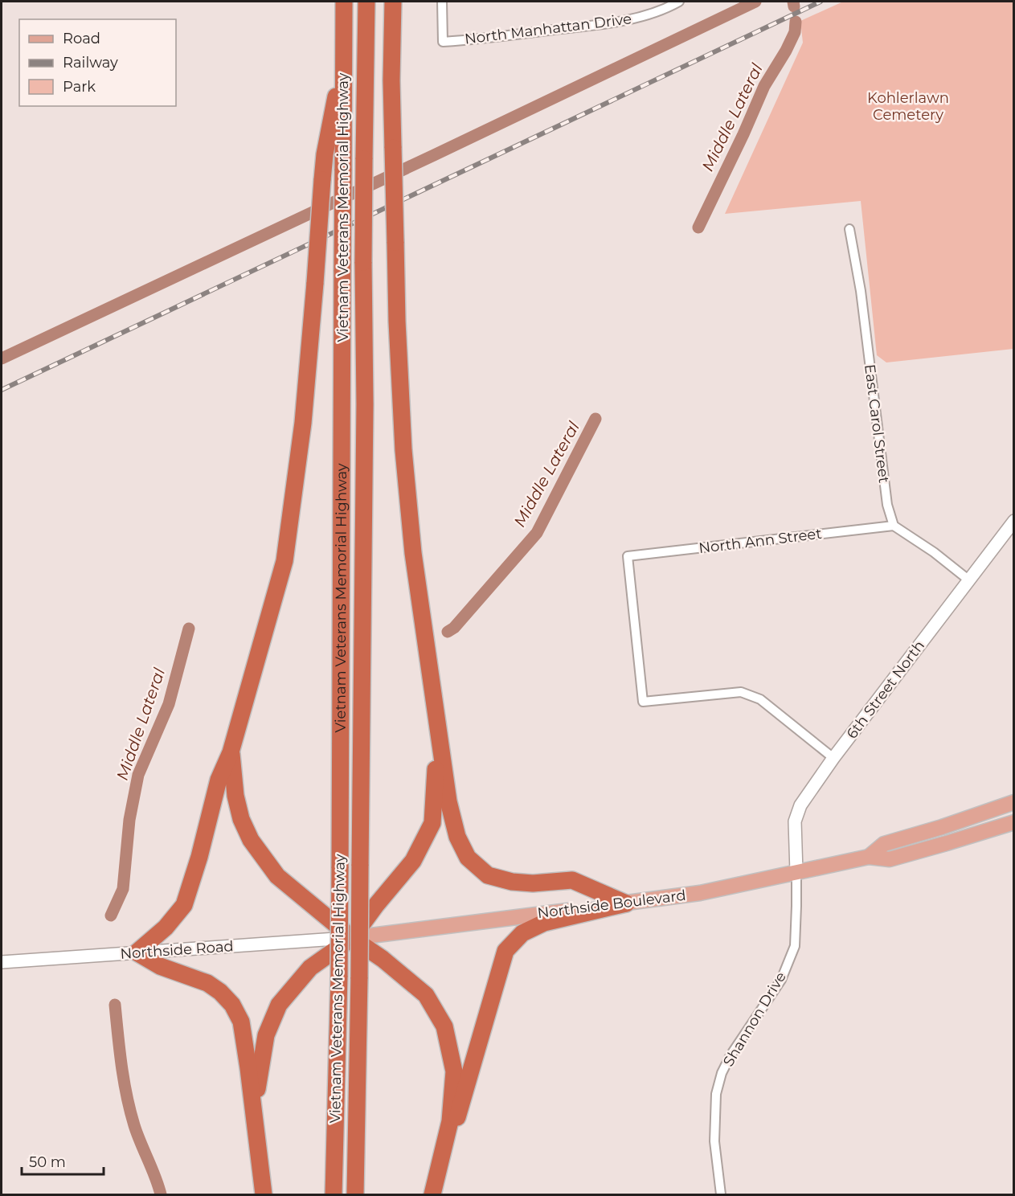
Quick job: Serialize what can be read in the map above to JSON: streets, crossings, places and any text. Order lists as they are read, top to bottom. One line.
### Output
{"streets":{"highway":["Vietnam Veterans Memorial Highway"],"main road":["Northside Boulevard"],"street":["North Manhattan Drive","East Carol Street","North Ann Street","6th Street North","Northside Road","Shannon Drive"]},"crossings":[["East Carol Street","North Ann Street"],["North Ann Street","6th Street North"],["6th Street North","Northside Boulevard"],["6th Street North","Shannon Drive"],["Northside Boulevard","Northside Road"],["Northside Boulevard","Shannon Drive"]],"water":["Middle Lateral"],"parks":["Kohlerlawn Cemetery"],"legend":["Road","Railway","Park"],"scale_bar":"50 m"}
